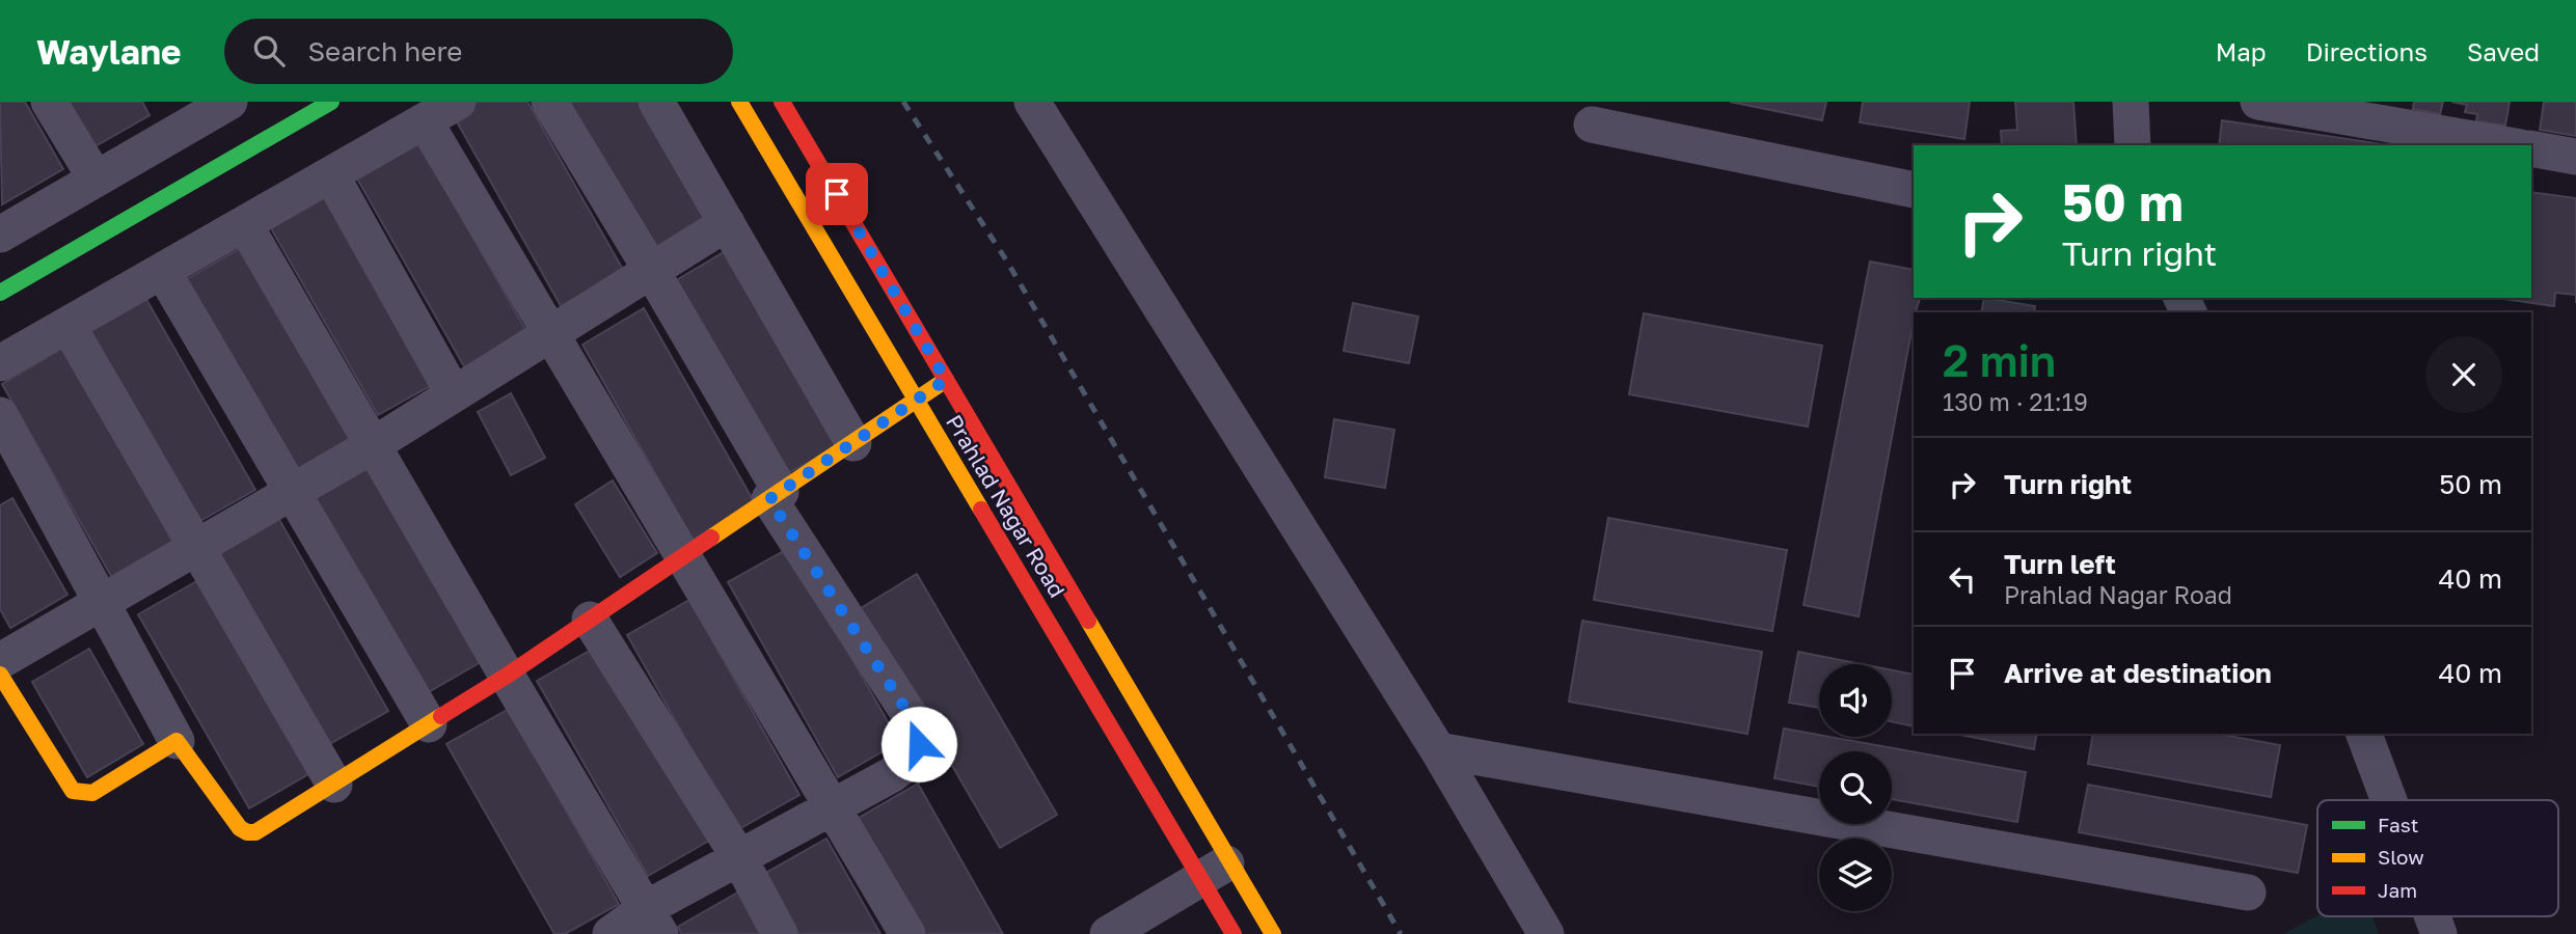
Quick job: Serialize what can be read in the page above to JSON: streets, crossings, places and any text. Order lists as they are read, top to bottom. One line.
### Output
{"streets":{"street":["Prahlad Nagar Road"]},"legend":["Fast","Slow","Jam"],"page":{"header":"Waylane","search":"Search here","nav":["Map","Directions","Saved"],"turn":["50 m","Turn right"],"heading":["2 min","130 m · 21:19"],"list":[{"name":"Turn right","value":"50 m"},{"name":"Turn left","note":"Prahlad Nagar Road","value":"40 m"},{"name":"Arrive at destination","value":"40 m"}]}}
